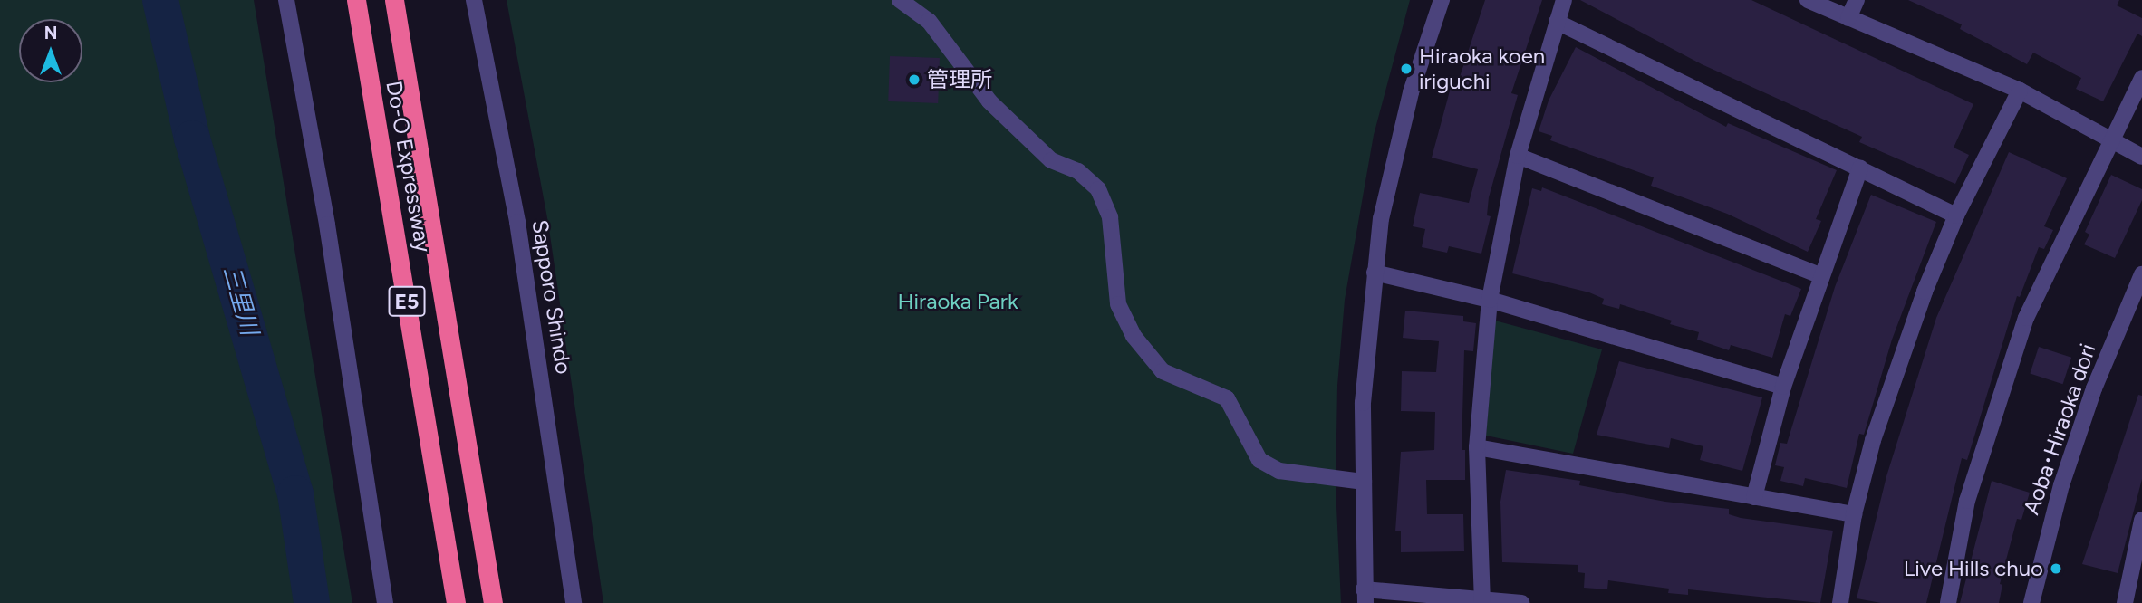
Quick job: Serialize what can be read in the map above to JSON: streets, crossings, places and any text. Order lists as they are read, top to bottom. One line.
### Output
{"streets":{"highway":["Do-O Expressway","E5"],"street":["Sapporo Shindo","Aoba･Hiraoka dori"]},"water":["三里川"],"parks":["Hiraoka Park"],"places":["Hiraoka koen iriguchi","管理所","Live Hills chuo"],"north":"top"}
